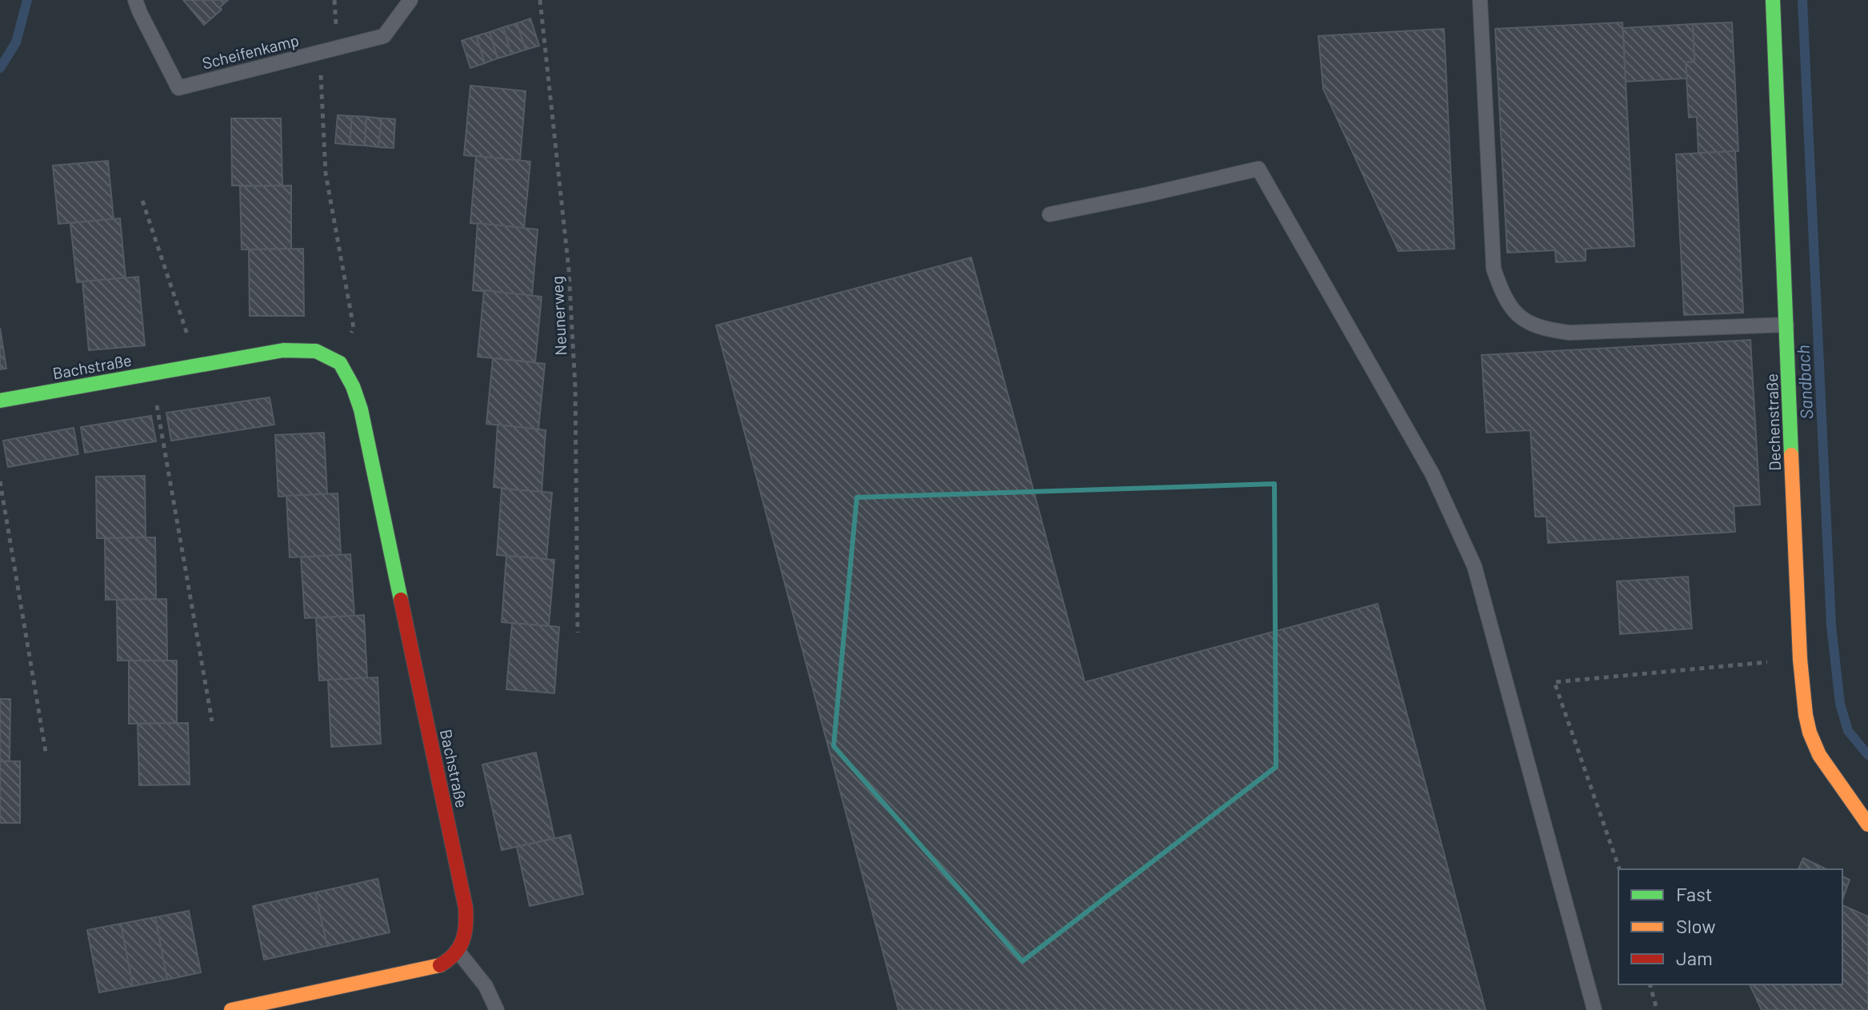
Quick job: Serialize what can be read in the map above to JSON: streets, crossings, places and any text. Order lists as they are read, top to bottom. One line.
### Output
{"streets":{"street":["Bachstraße","Dechenstraße"],"lane":["Scheifenkamp"],"path":["Neunerweg"]},"water":["Sandbach"],"legend":["Fast","Slow","Jam"]}
